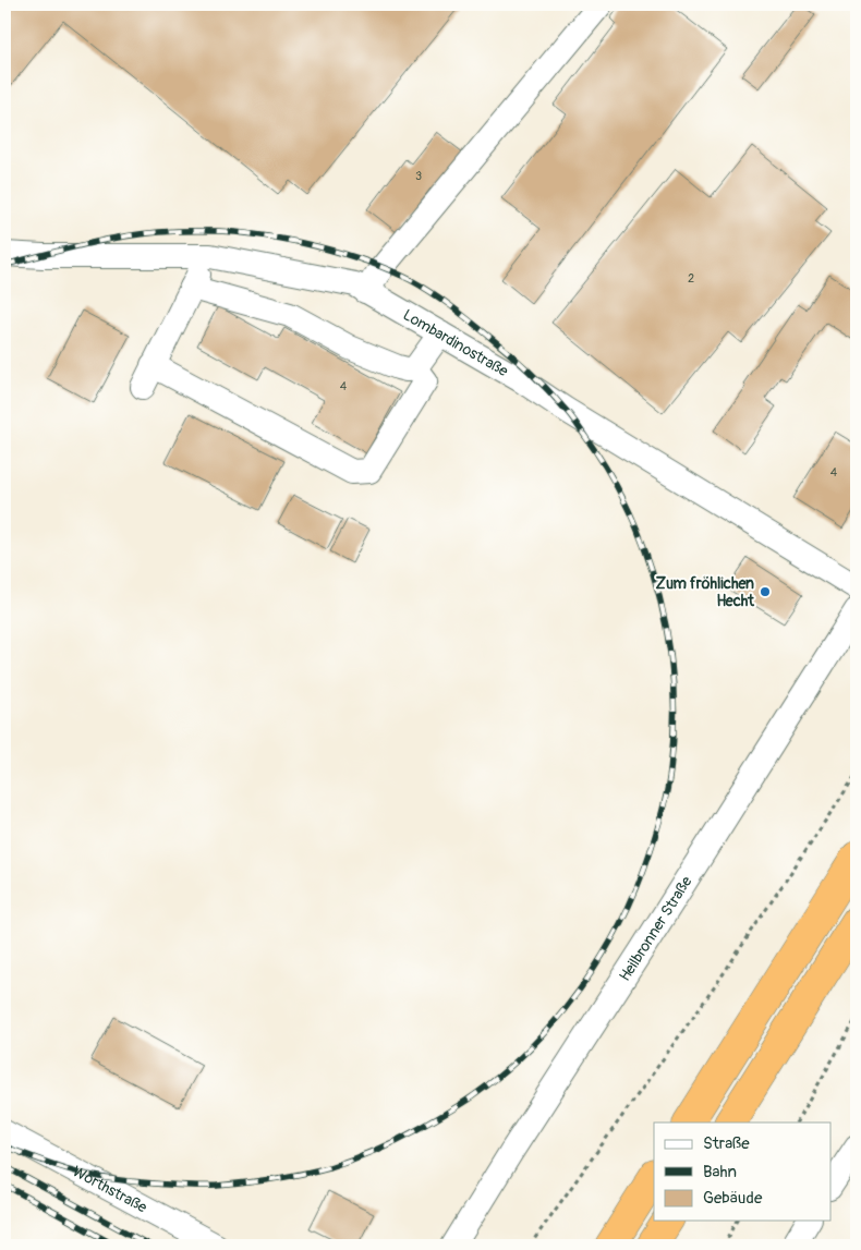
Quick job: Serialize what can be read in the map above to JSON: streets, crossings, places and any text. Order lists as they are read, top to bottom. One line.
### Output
{"streets":{"street":["Lombardinostraße","Heilbronner Straße","Wörthstraße"]},"places":["Zum fröhlichen Hecht"],"house_numbers":["3","2","4","4"],"legend":["Straße","Bahn","Gebäude"]}
